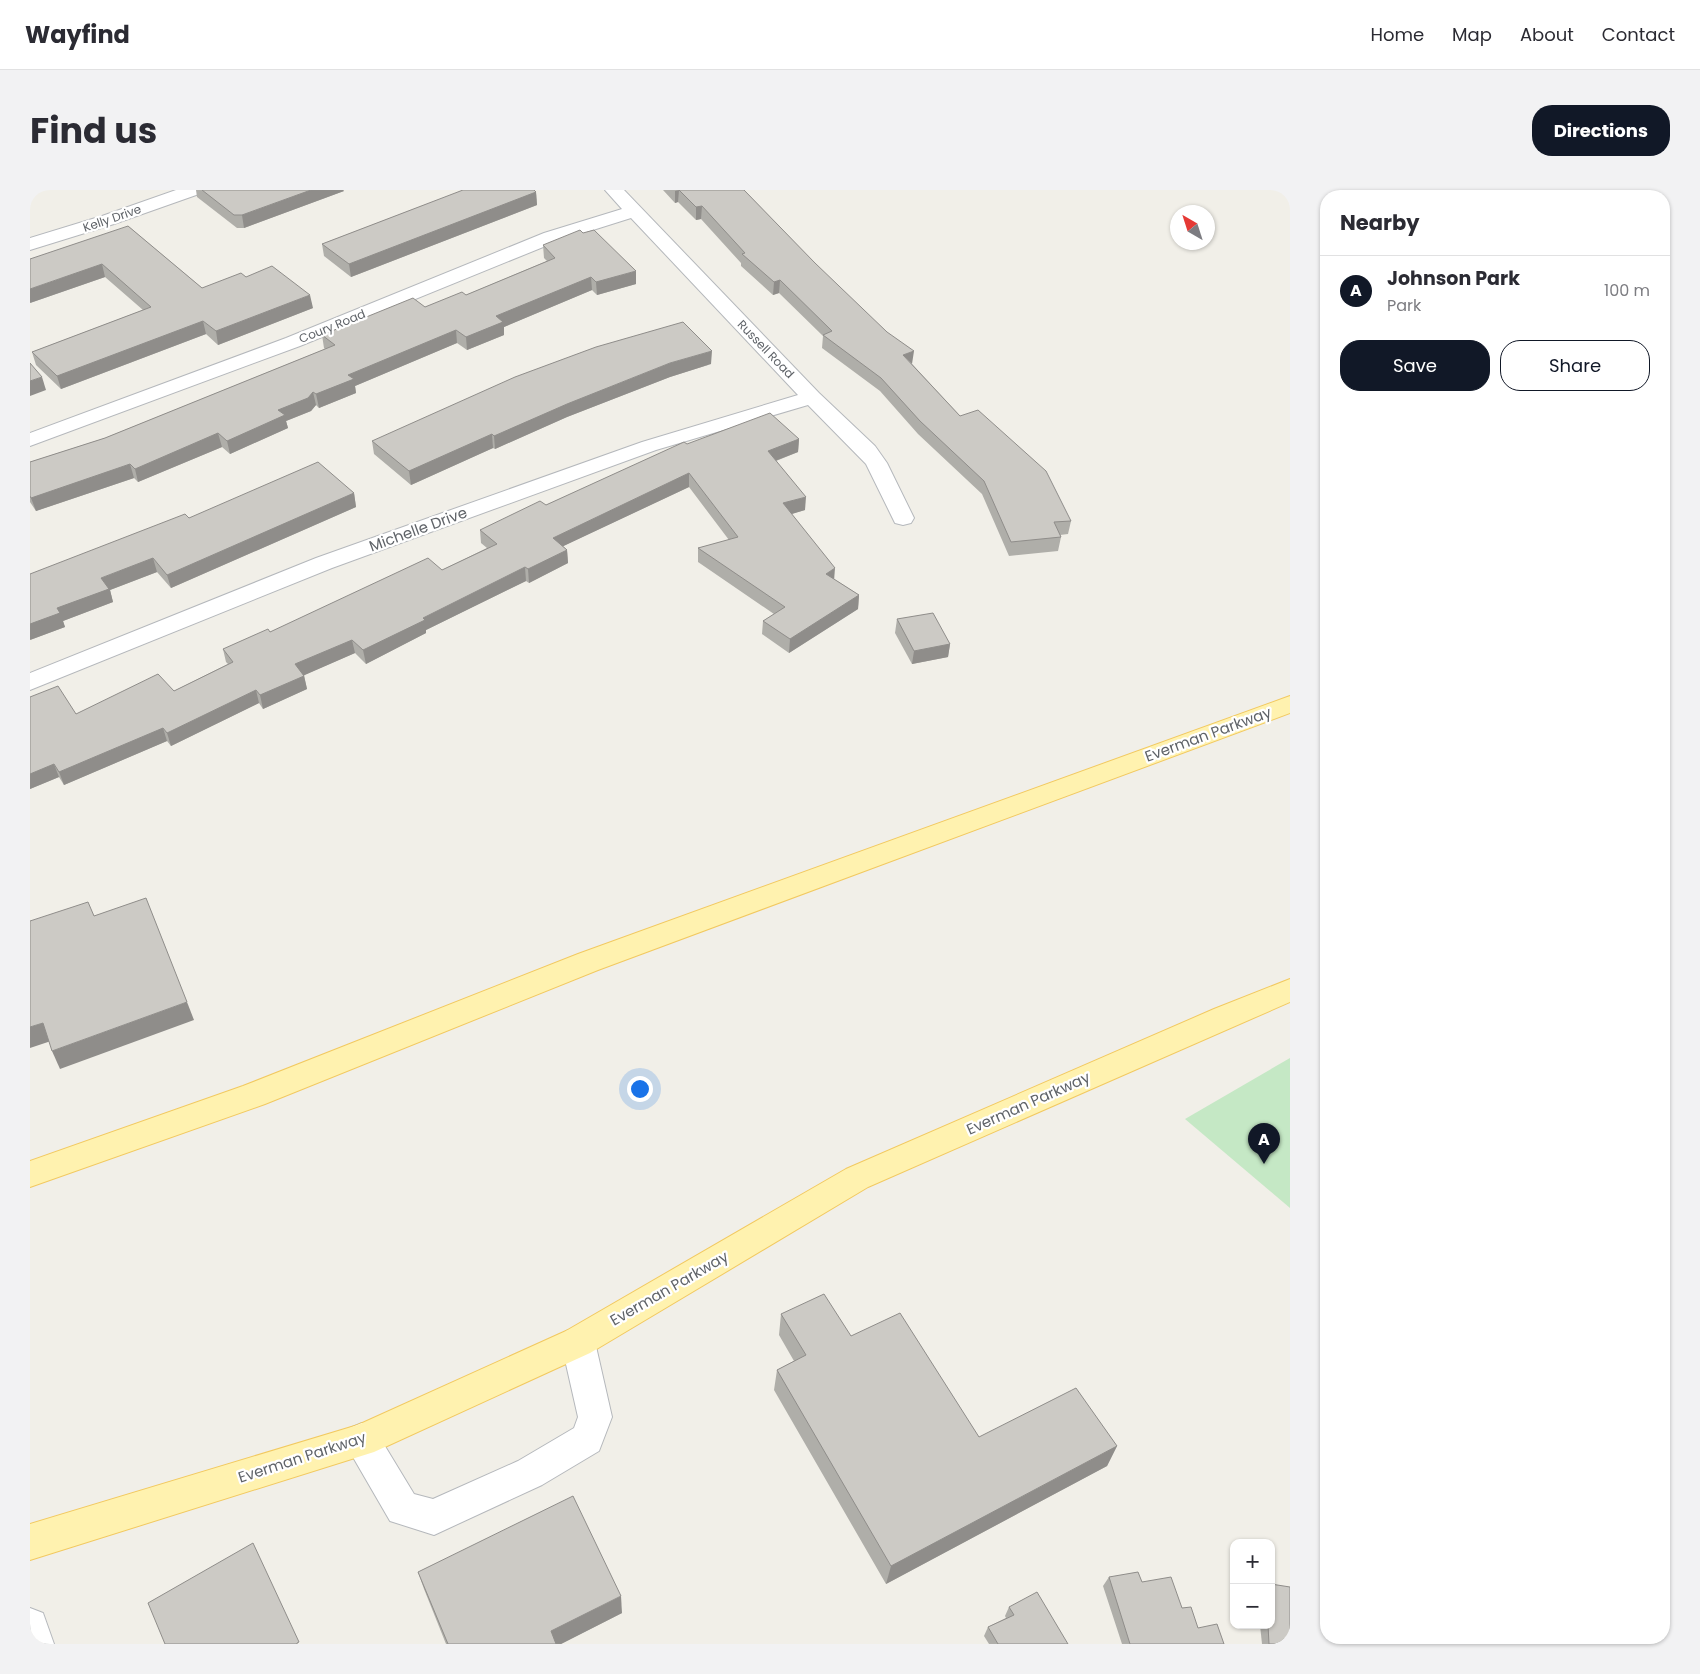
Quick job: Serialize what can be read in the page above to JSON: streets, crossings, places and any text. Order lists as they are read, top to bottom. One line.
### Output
{"streets":{"main road":["Everman Parkway"],"street":["Kelly Drive","Coury Road","Russell Road","Michelle Drive"]},"crossings":[["Coury Road","Russell Road"],["Russell Road","Michelle Drive"]],"north":"top left","page":{"header":"Wayfind","nav":["Home","Map","About","Contact"],"title":"Find us","buttons":["Directions",["Save","Share"]],"heading":"Nearby","list":[{"mark":"A","name":"Johnson Park","note":"Park","value":"100 m"}],"pins":"A","map_buttons":["+","−"]}}
